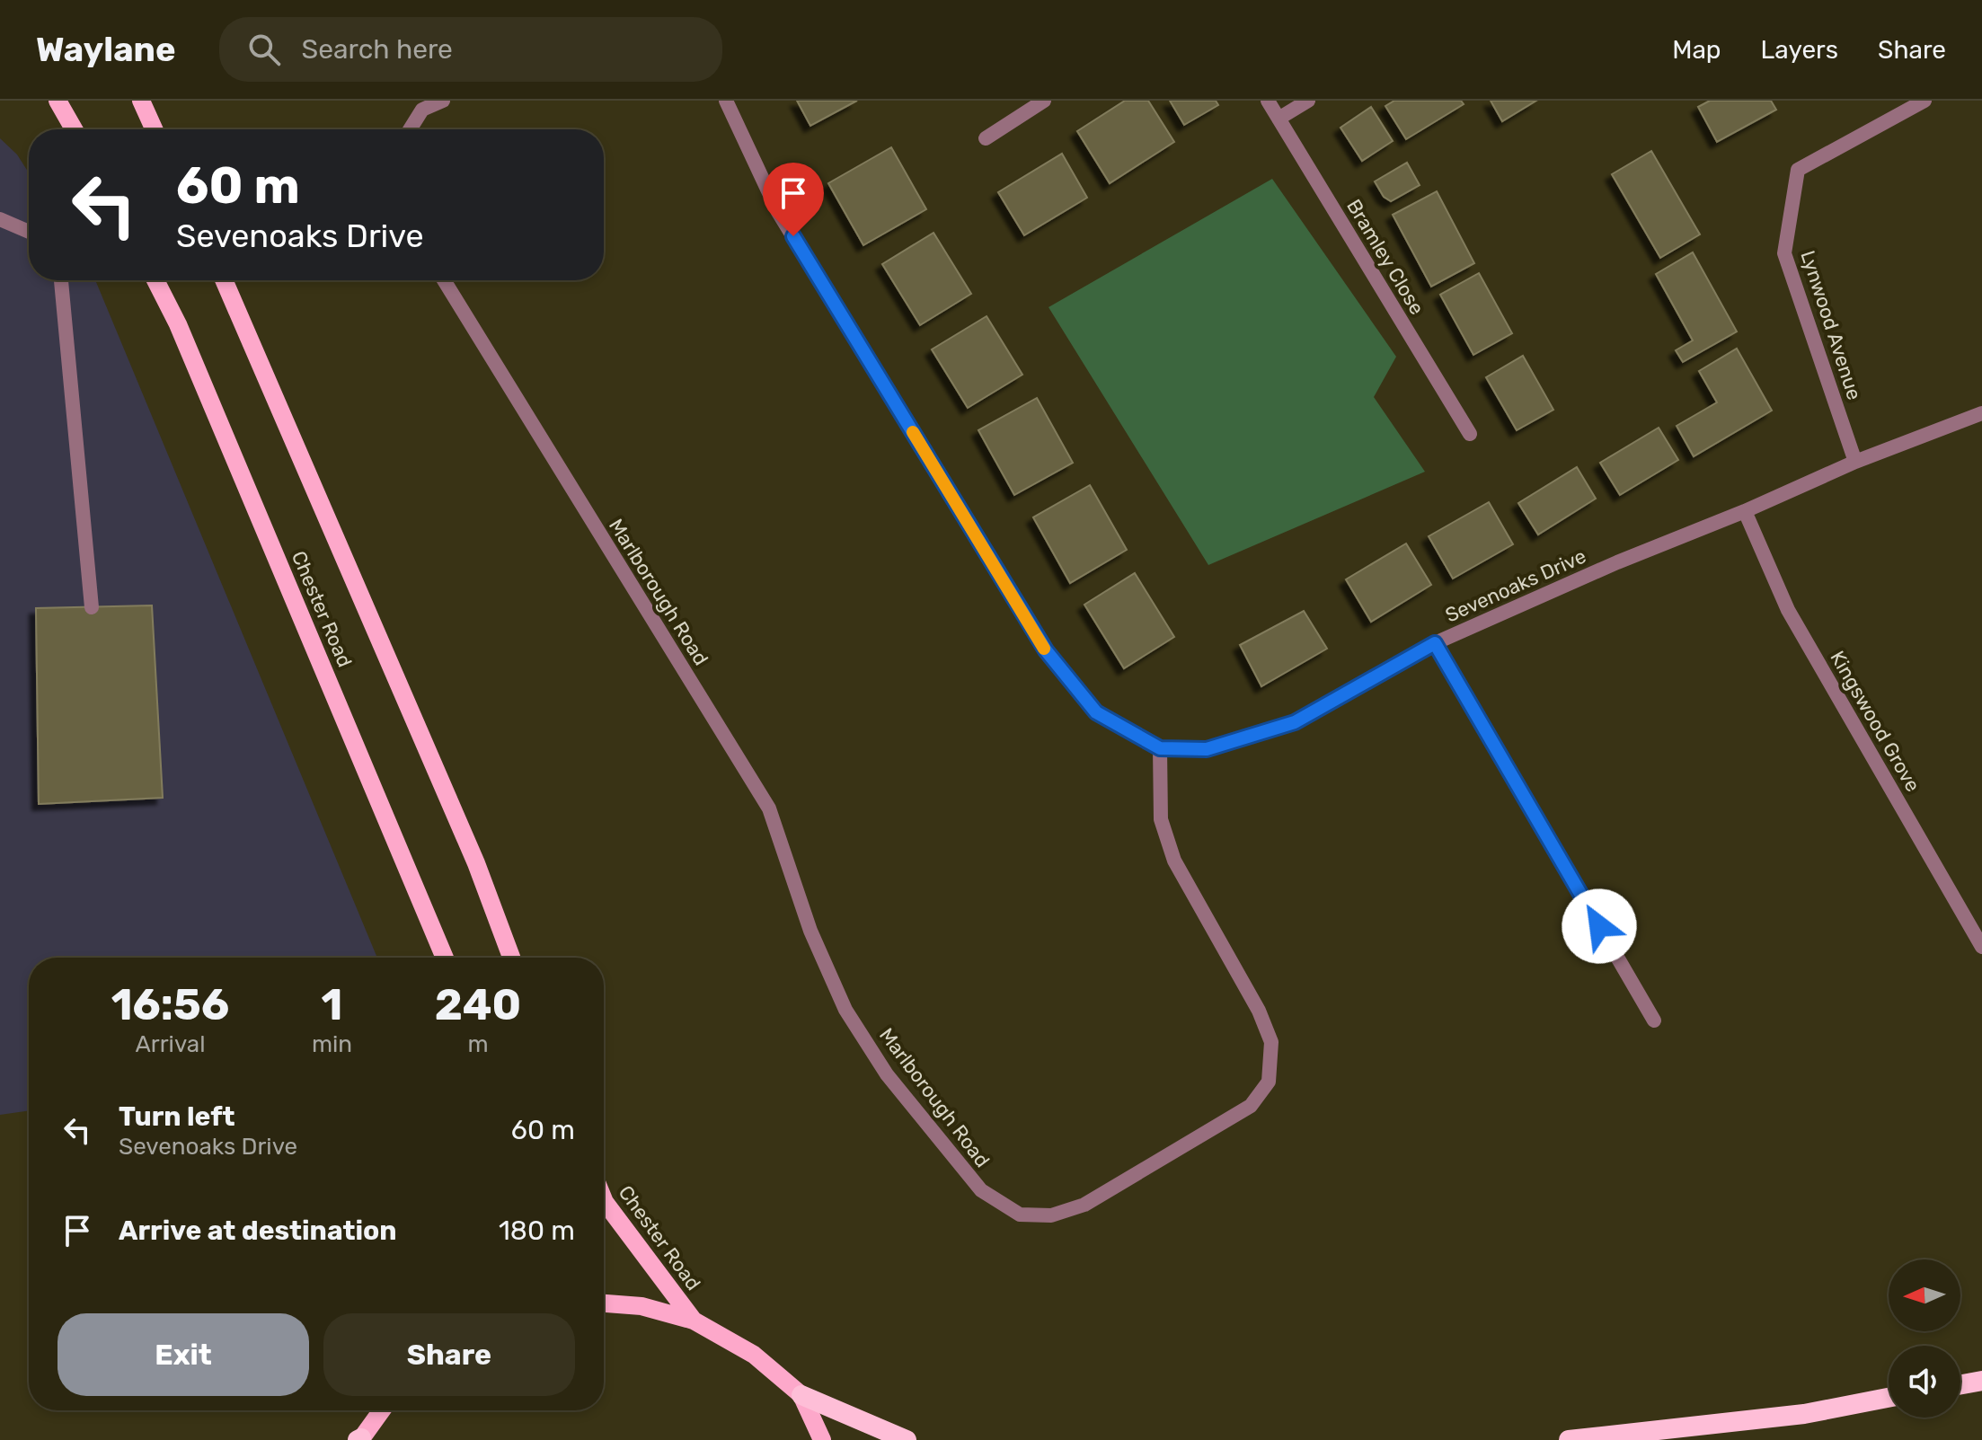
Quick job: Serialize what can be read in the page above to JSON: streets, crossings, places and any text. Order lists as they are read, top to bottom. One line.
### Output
{"streets":{"main road":["Chester Road"],"street":["Bramley Close","Lynwood Avenue","Sevenoaks Drive","Marlborough Road","Kingswood Grove"]},"crossings":[["Lynwood Avenue","Sevenoaks Drive"],["Sevenoaks Drive","Marlborough Road"],["Sevenoaks Drive","Kingswood Grove"]],"north":"left","page":{"header":"Waylane","search":"Search here","nav":["Map","Layers","Share"],"turn":["60 m","Sevenoaks Drive"],"eta":["16:56","Arrival","1","min","240","m"],"list":[{"name":"Turn left","note":"Sevenoaks Drive","value":"60 m"},{"name":"Arrive at destination","value":"180 m"}],"buttons":["Exit","Share"]}}
